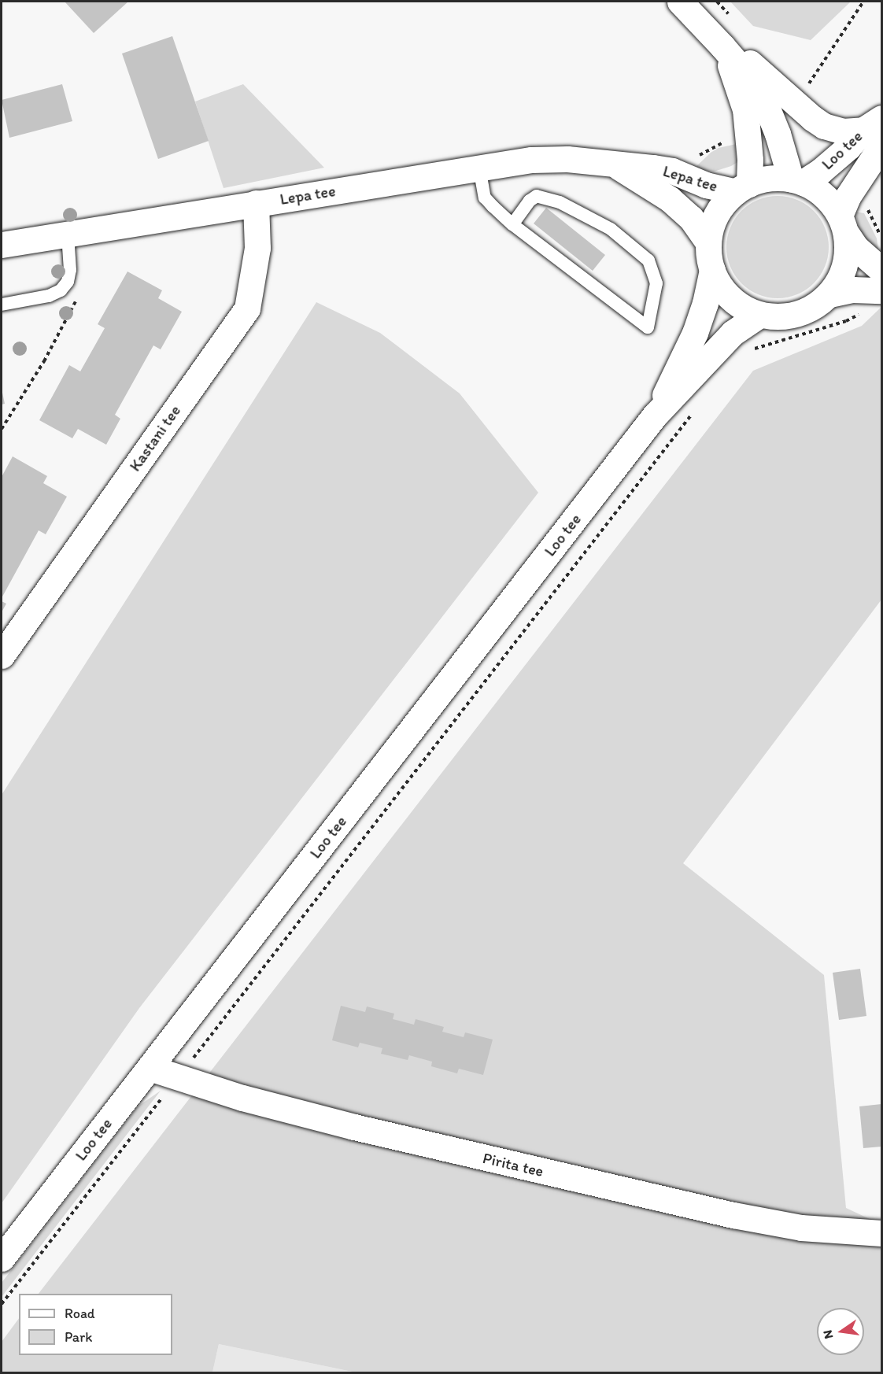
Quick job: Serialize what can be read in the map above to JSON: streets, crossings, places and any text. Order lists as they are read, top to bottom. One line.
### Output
{"streets":{"street":["Loo tee","Lepa tee","Kastani tee","Pirita tee"]},"crossings":[["Loo tee","Lepa tee"],["Loo tee","Pirita tee"],["Lepa tee","Kastani tee"]],"legend":["Road","Park"],"north":"left"}
